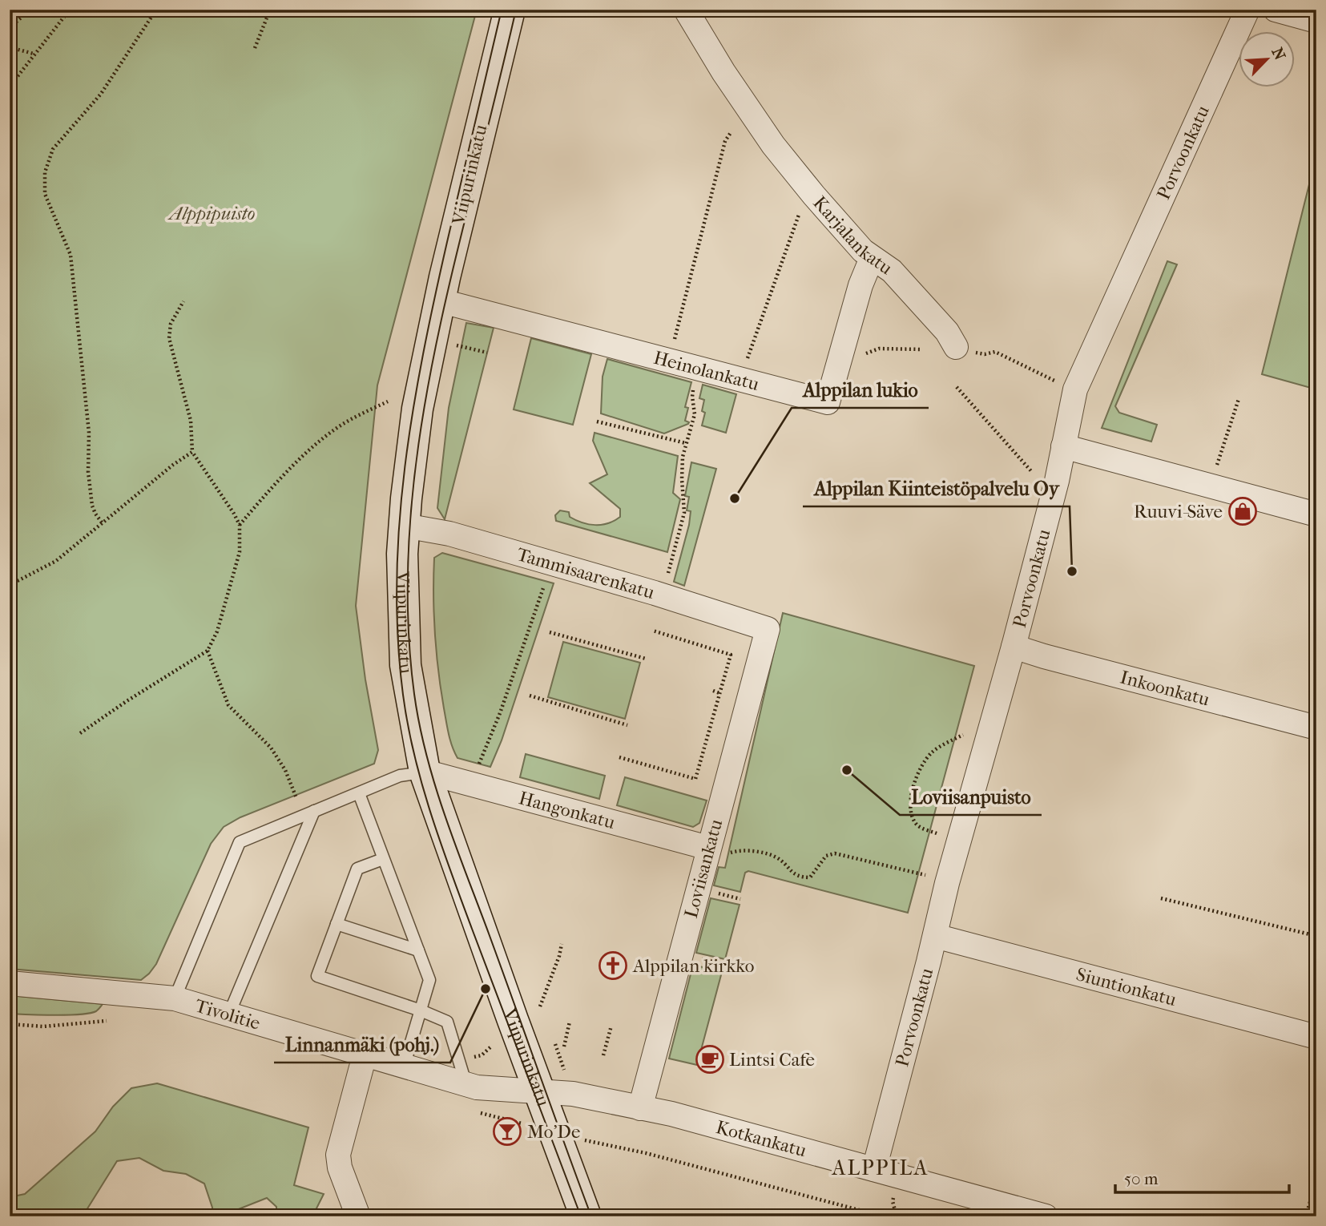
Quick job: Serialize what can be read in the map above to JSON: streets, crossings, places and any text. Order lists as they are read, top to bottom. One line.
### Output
{"streets":{"street":["Porvoonkatu","Viipurinkatu","Karjalankatu","Heinolankatu","Tammisaarenkatu","Inkoonkatu","Hangonkatu","Loviisankatu","Siuntionkatu","Tivolitie","Kotkankatu"]},"crossings":[["Porvoonkatu","Inkoonkatu"],["Porvoonkatu","Siuntionkatu"],["Porvoonkatu","Kotkankatu"],["Viipurinkatu","Heinolankatu"],["Viipurinkatu","Tammisaarenkatu"],["Viipurinkatu","Hangonkatu"],["Viipurinkatu","Tivolitie"],["Viipurinkatu","Kotkankatu"],["Karjalankatu","Heinolankatu"],["Tammisaarenkatu","Loviisankatu"],["Hangonkatu","Loviisankatu"],["Loviisankatu","Kotkankatu"],["Tivolitie","Kotkankatu"]],"districts":["ALPPILA"],"parks":["Alppipuisto"],"places":{"other":["Alppilan lukio","Alppilan Kiinteistöpalvelu Oy","Loviisanpuisto","Linnanmäki (pohj.)"],"shop":["Ruuvi-Säve"],"church":["Alppilan kirkko"],"cafe":["Lintsi Cafe"],"bar":["Mo'De"]},"scale_bar":"50 m","north":"top right"}
